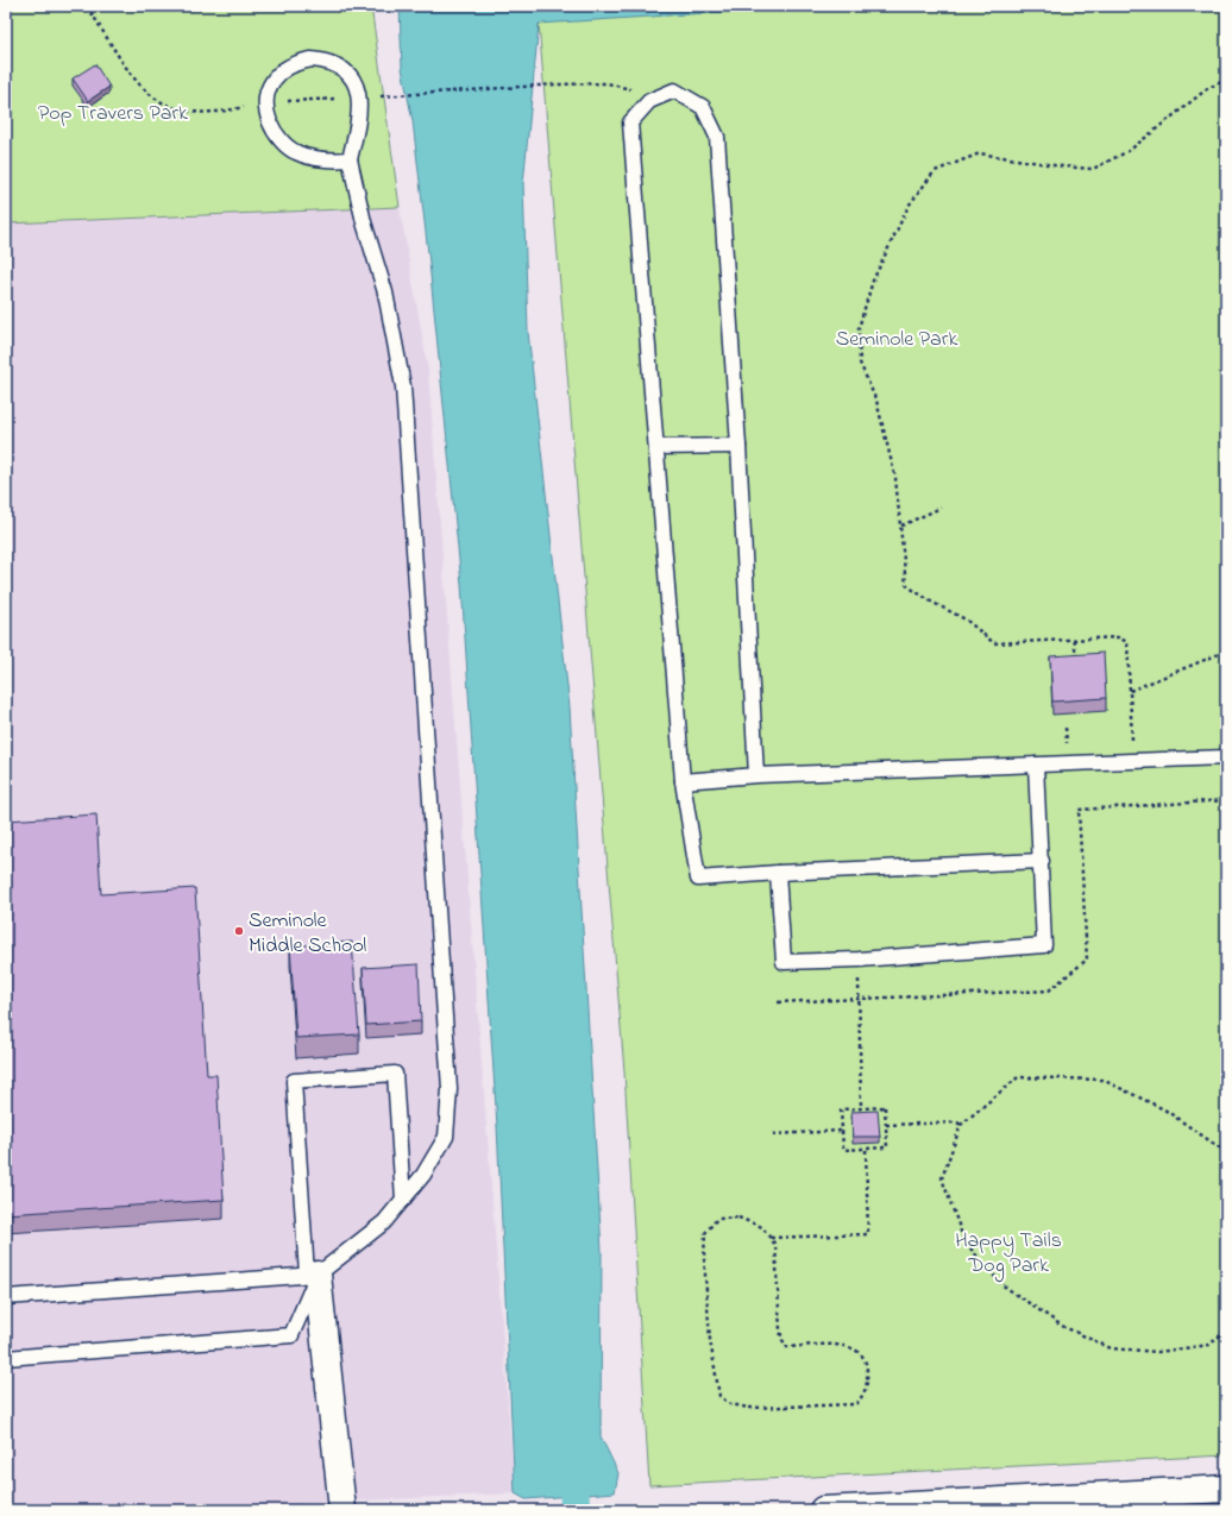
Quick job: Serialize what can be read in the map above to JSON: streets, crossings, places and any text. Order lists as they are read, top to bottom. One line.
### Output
{"parks":["Pop Travers Park","Seminole Park","Happy Tails Dog Park"],"places":["Seminole Middle School"]}
